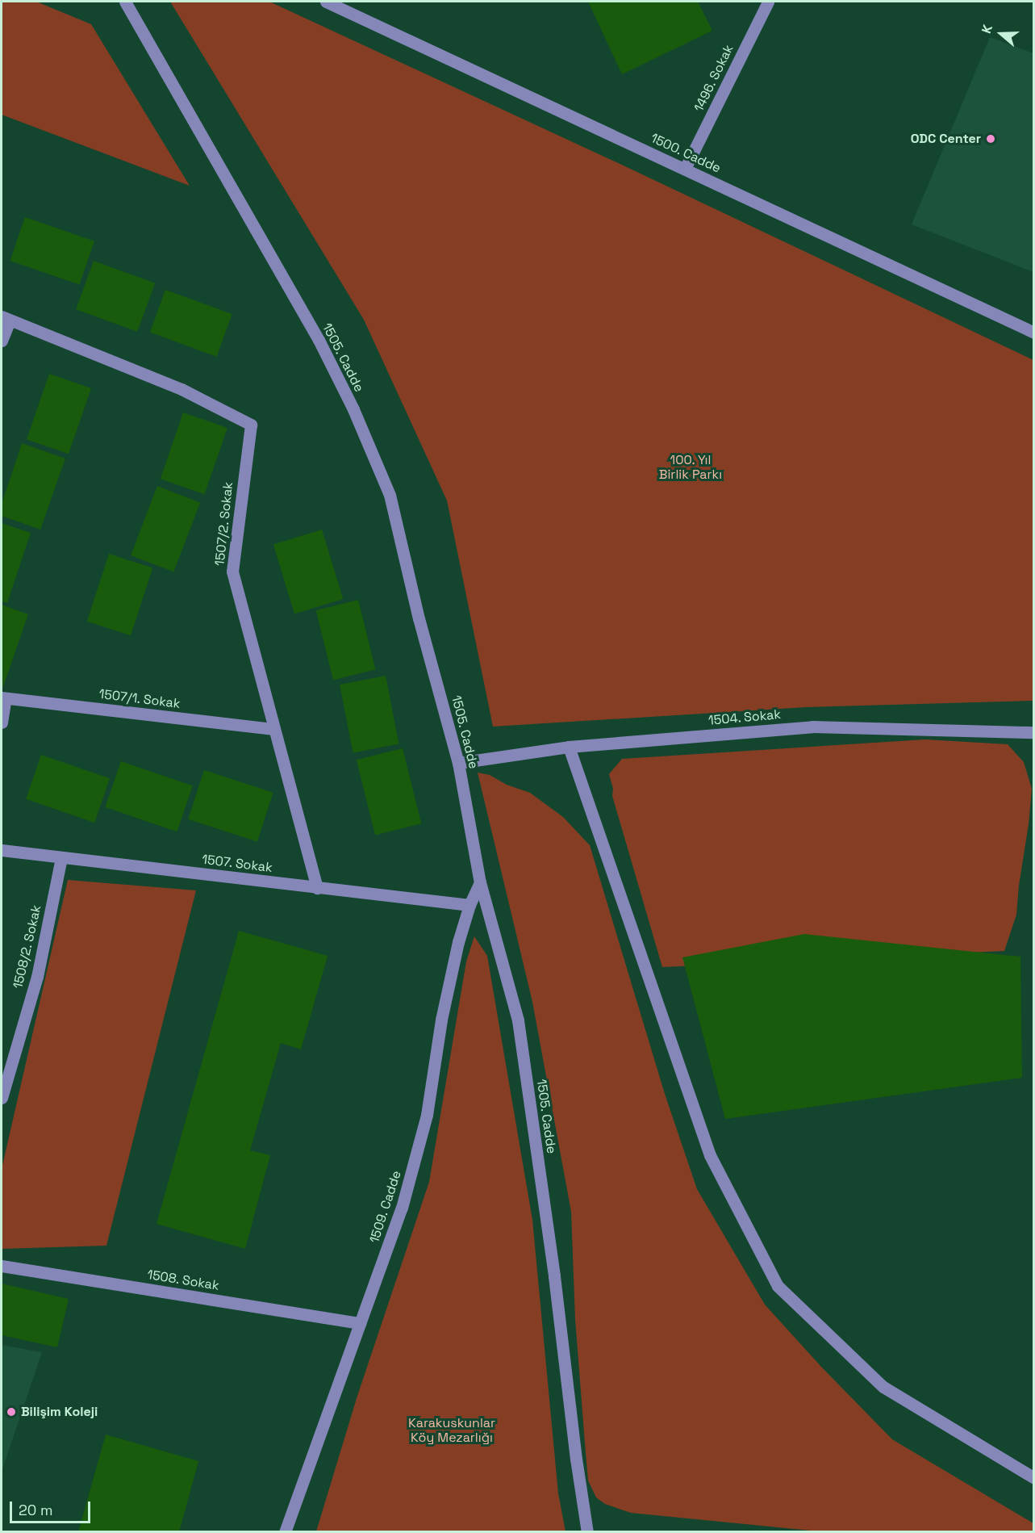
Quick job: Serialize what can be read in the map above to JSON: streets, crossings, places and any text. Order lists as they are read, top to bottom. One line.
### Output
{"streets":{"street":["1496. Sokak","1500. Cadde","1505. Cadde","1507/2. Sokak","1507/1. Sokak","1504. Sokak","1507. Sokak","1508/2. Sokak","1509. Cadde","1508. Sokak"]},"crossings":[["1496. Sokak","1500. Cadde"],["1505. Cadde","1504. Sokak"],["1505. Cadde","1509. Cadde"],["1507/2. Sokak","1507/1. Sokak"],["1507/2. Sokak","1507. Sokak"],["1507. Sokak","1508/2. Sokak"],["1507. Sokak","1509. Cadde"],["1509. Cadde","1508. Sokak"]],"parks":["100. Yıl Birlik Parkı","Karakuskunlar Köy Mezarlığı"],"places":["ODC Center","Bilişim Koleji"],"scale_bar":"20 m","north":"left"}
